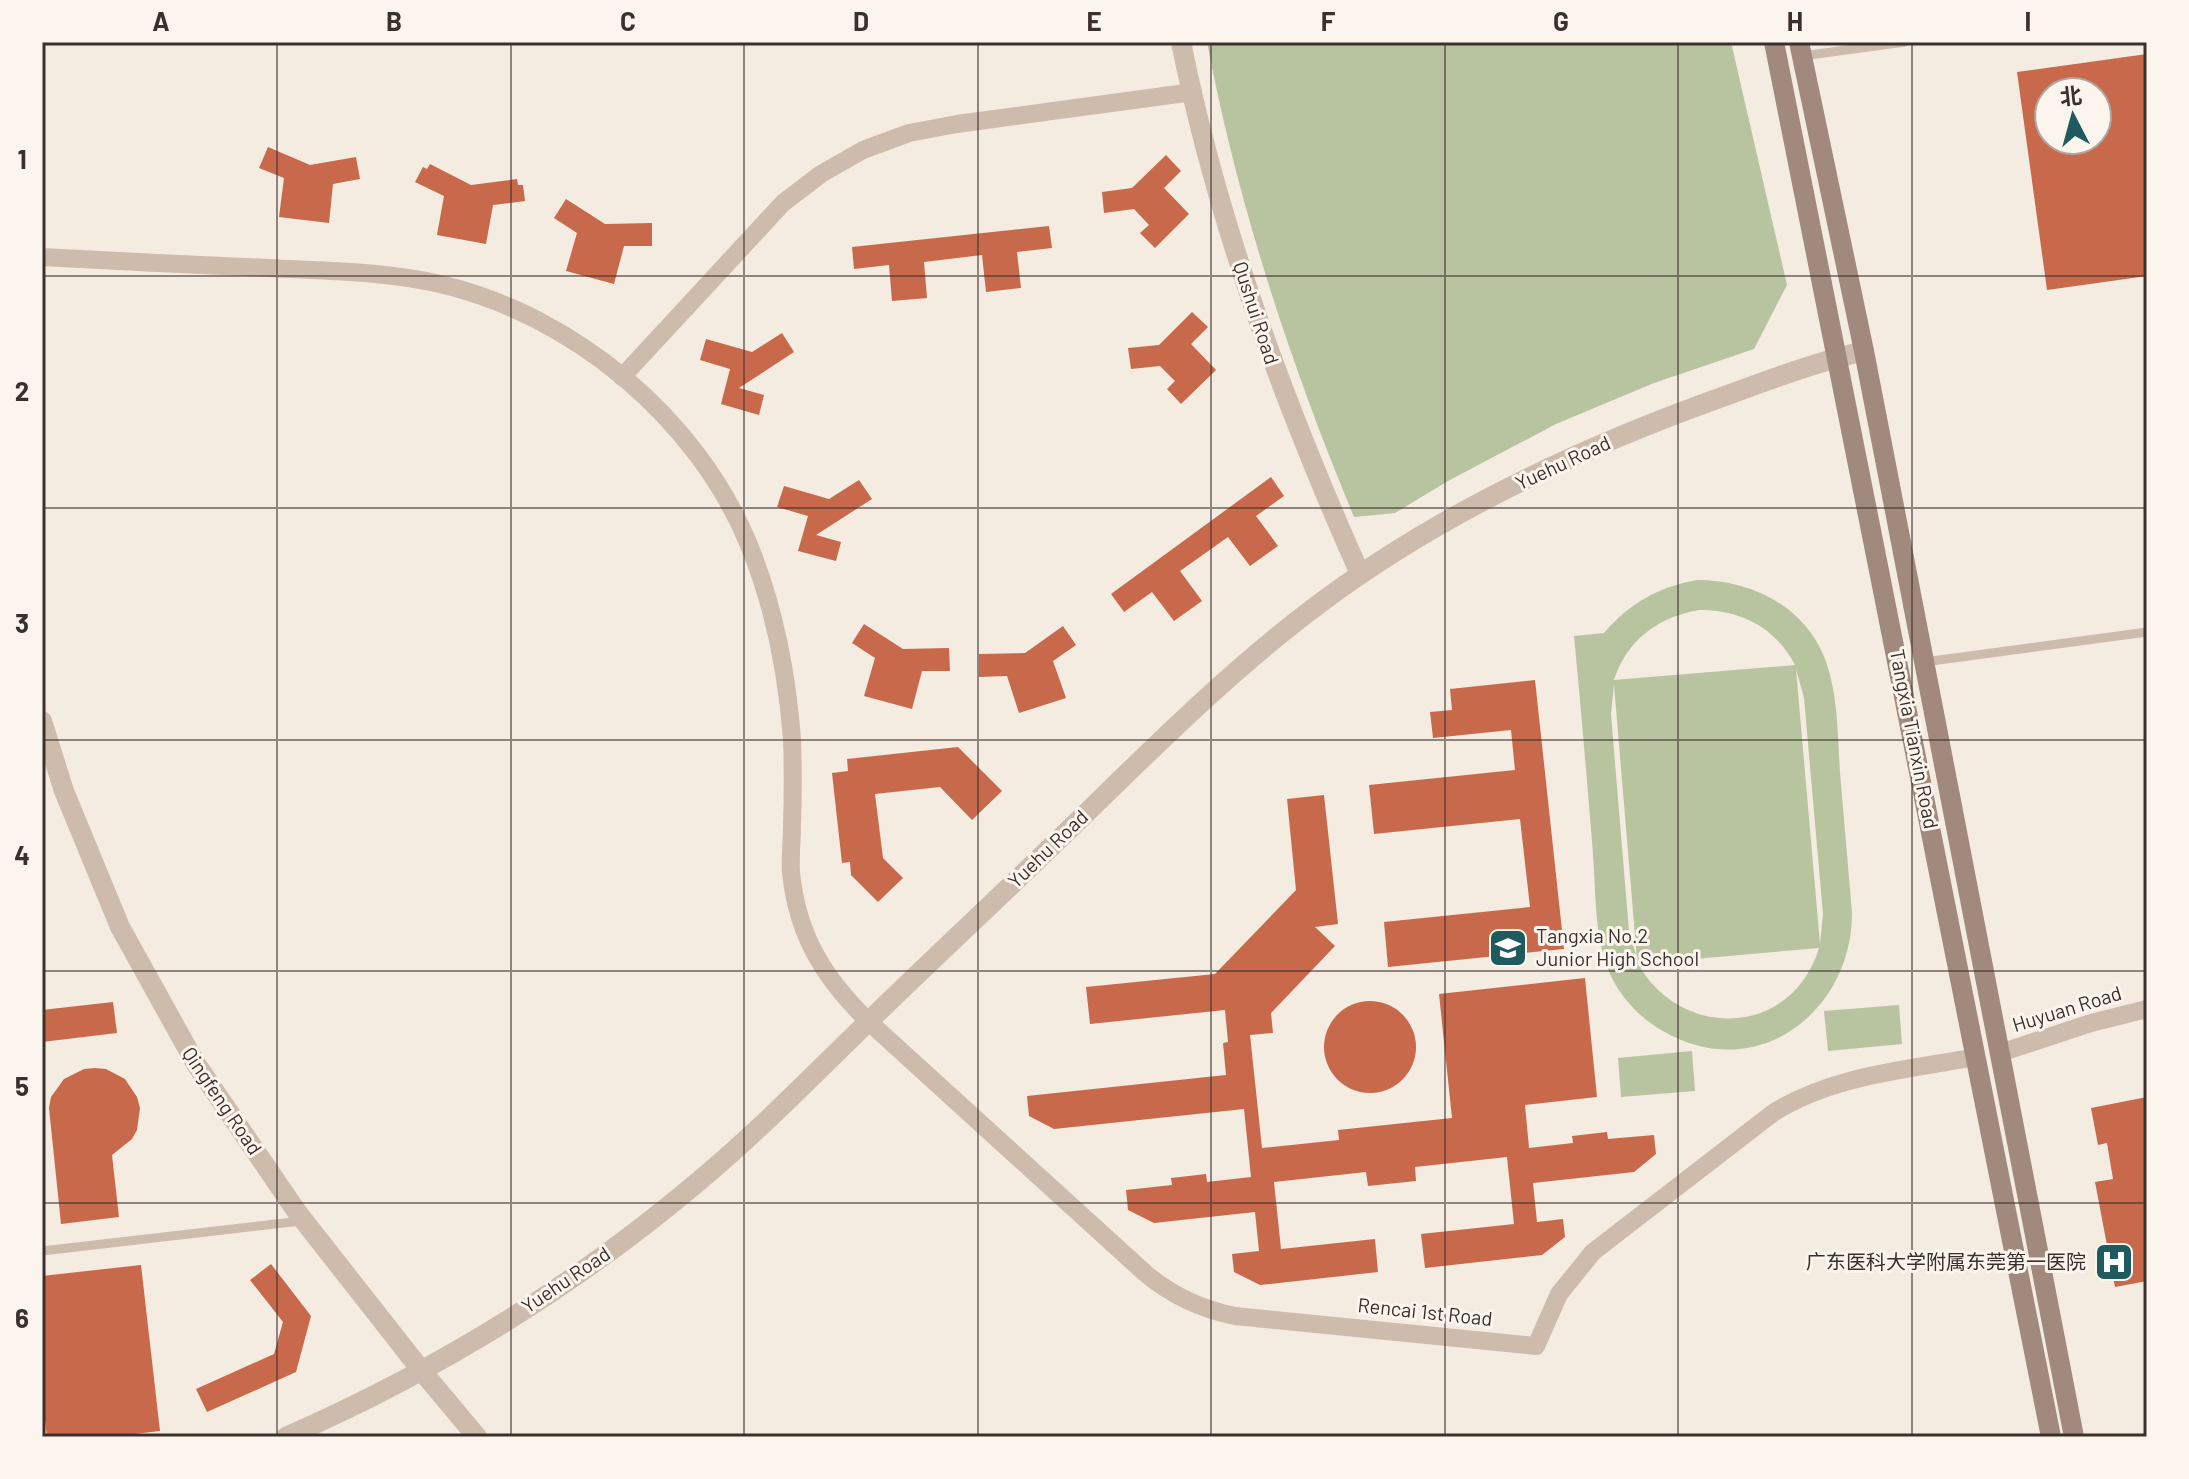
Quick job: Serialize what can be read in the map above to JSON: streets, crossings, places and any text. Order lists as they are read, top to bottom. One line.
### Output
{"streets":{"main road":["Tangxia Tianxin Road"],"street":["Qushui Road","Yuehu Road","Huyuan Road","Qingfeng Road","Rencai 1st Road"]},"crossings":[["Qushui Road","Yuehu Road"],["Yuehu Road","Tangxia Tianxin Road"],["Yuehu Road","Qingfeng Road"],["Yuehu Road","Rencai 1st Road"],["Tangxia Tianxin Road","Huyuan Road"],["Tangxia Tianxin Road","Rencai 1st Road"]],"places":{"school or university":["Tangxia No.2 Junior High School"],"hospital":["广东医科大学附属东莞第一医院"]},"north":"top","grid":{"columns":["A","B","C","D","E","F","G","H","I"],"rows":["1","2","3","4","5","6"]}}
